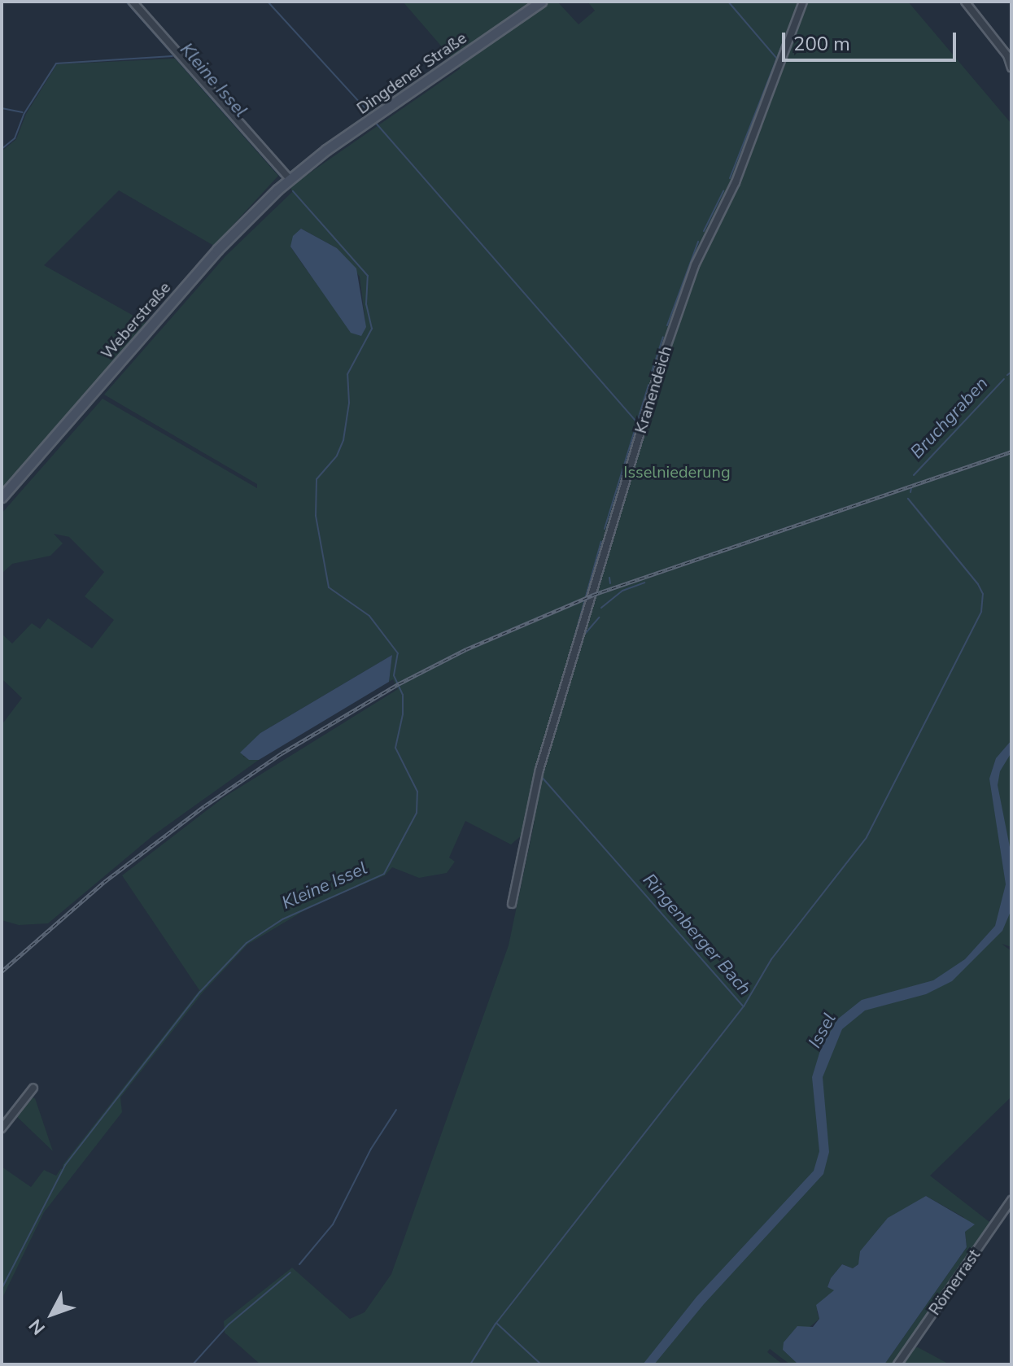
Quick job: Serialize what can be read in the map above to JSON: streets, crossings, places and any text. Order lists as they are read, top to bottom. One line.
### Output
{"streets":{"main road":["Dingdener Straße","Weberstraße"],"street":["Kranendeich","Römerrast"]},"crossings":[["Dingdener Straße","Weberstraße"]],"water":["Kleine Issel","Bruchgraben","Ringenberger Bach","Issel"],"parks":["Isselniederung"],"scale_bar":"200 m","north":"bottom left"}
